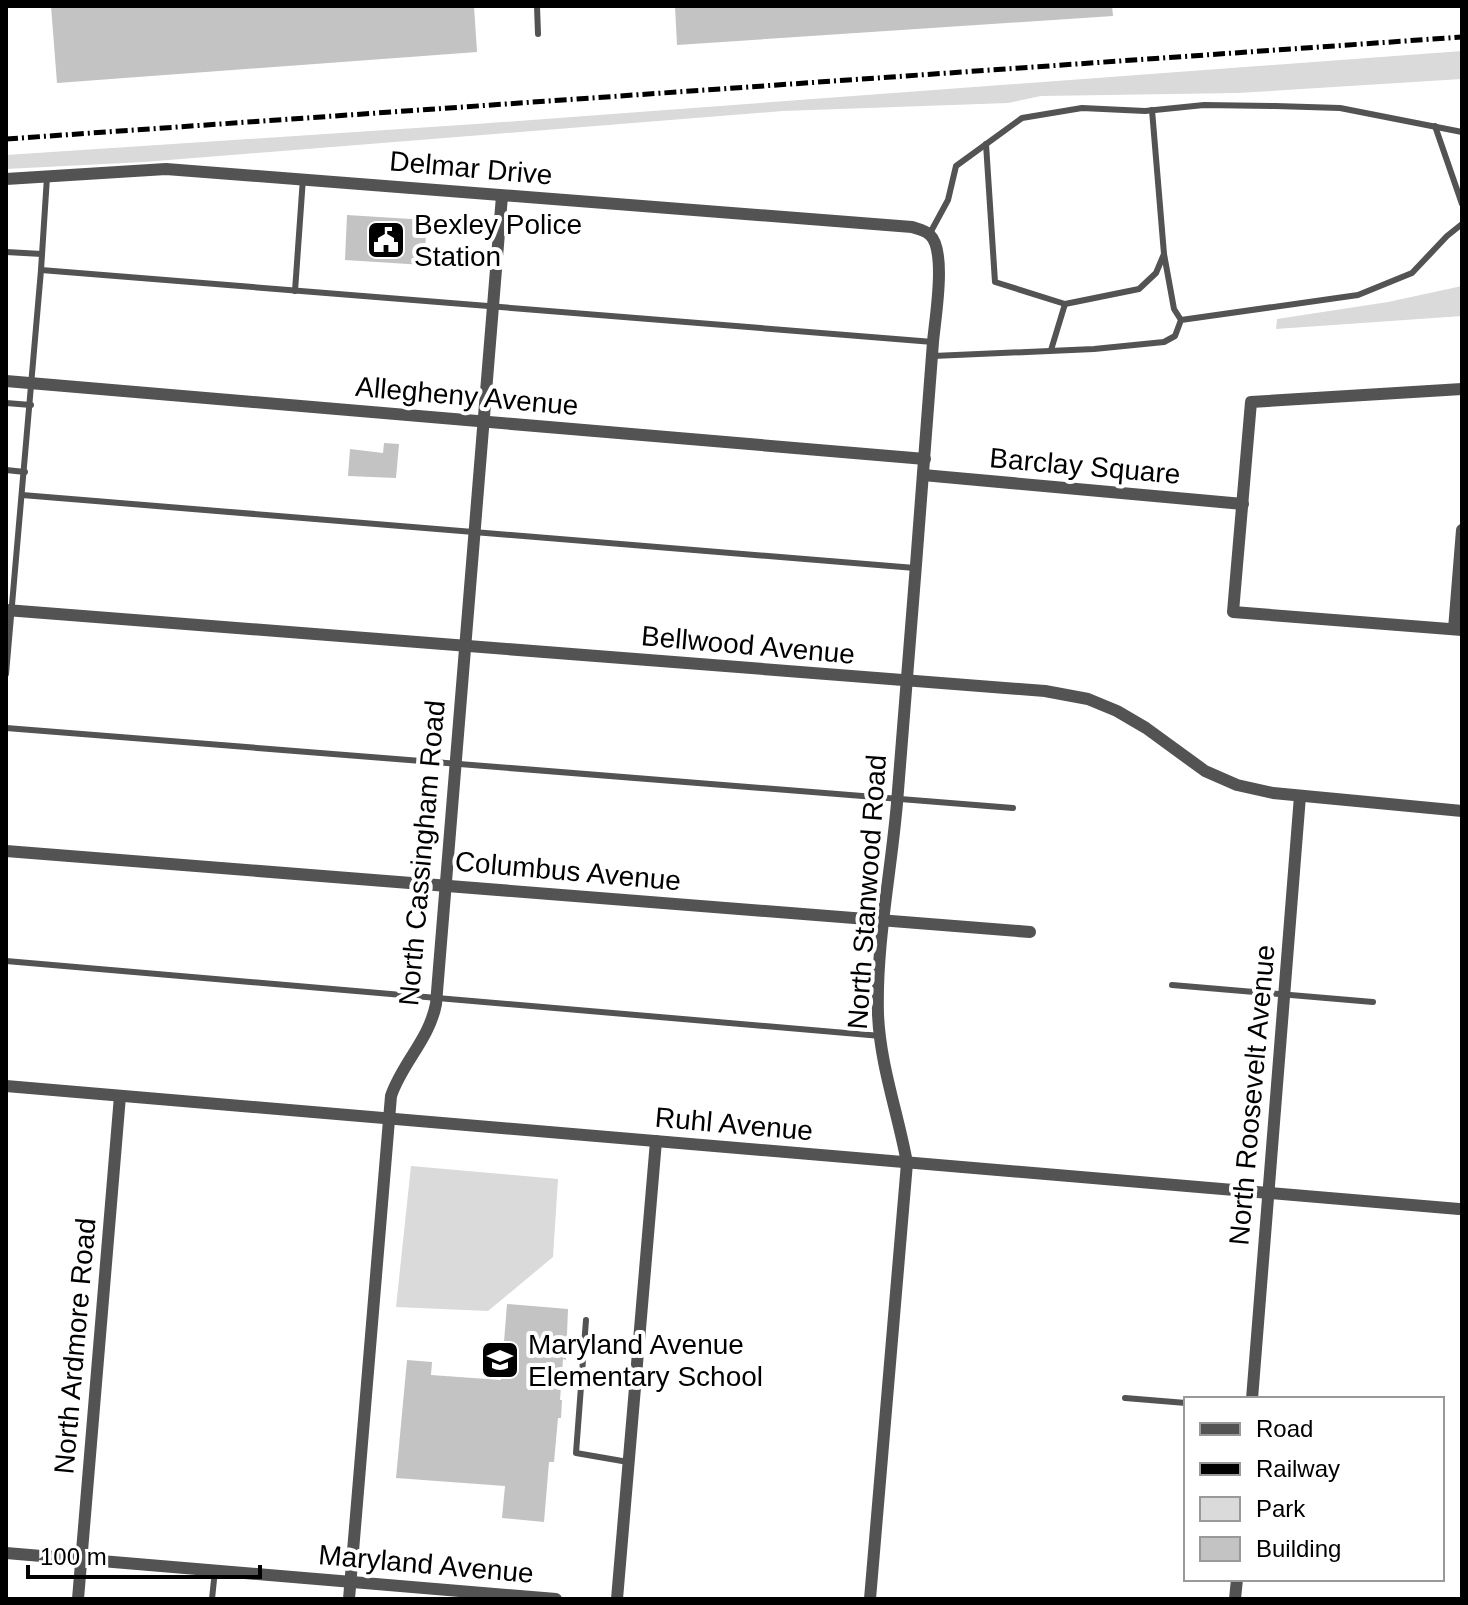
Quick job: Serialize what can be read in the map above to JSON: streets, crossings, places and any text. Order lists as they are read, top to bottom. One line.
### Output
{"streets":{"street":["Delmar Drive","Allegheny Avenue","Barclay Square","Bellwood Avenue","North Cassingham Road","Columbus Avenue","North Stanwood Road","North Roosevelt Avenue","Ruhl Avenue","North Ardmore Road","Maryland Avenue"]},"crossings":[["Delmar Drive","North Cassingham Road"],["Delmar Drive","North Stanwood Road"],["Allegheny Avenue","North Cassingham Road"],["Allegheny Avenue","North Stanwood Road"],["Barclay Square","North Stanwood Road"],["Bellwood Avenue","North Cassingham Road"],["Bellwood Avenue","North Stanwood Road"],["Bellwood Avenue","North Roosevelt Avenue"],["North Cassingham Road","Columbus Avenue"],["North Cassingham Road","Ruhl Avenue"],["North Cassingham Road","Maryland Avenue"],["Columbus Avenue","North Stanwood Road"],["North Stanwood Road","Ruhl Avenue"],["North Roosevelt Avenue","Ruhl Avenue"],["Ruhl Avenue","North Ardmore Road"],["North Ardmore Road","Maryland Avenue"]],"places":{"public building":["Bexley Police Station"],"school or university":["Maryland Avenue Elementary School"]},"legend":["Road","Railway","Park","Building"],"scale_bar":"100 m"}
